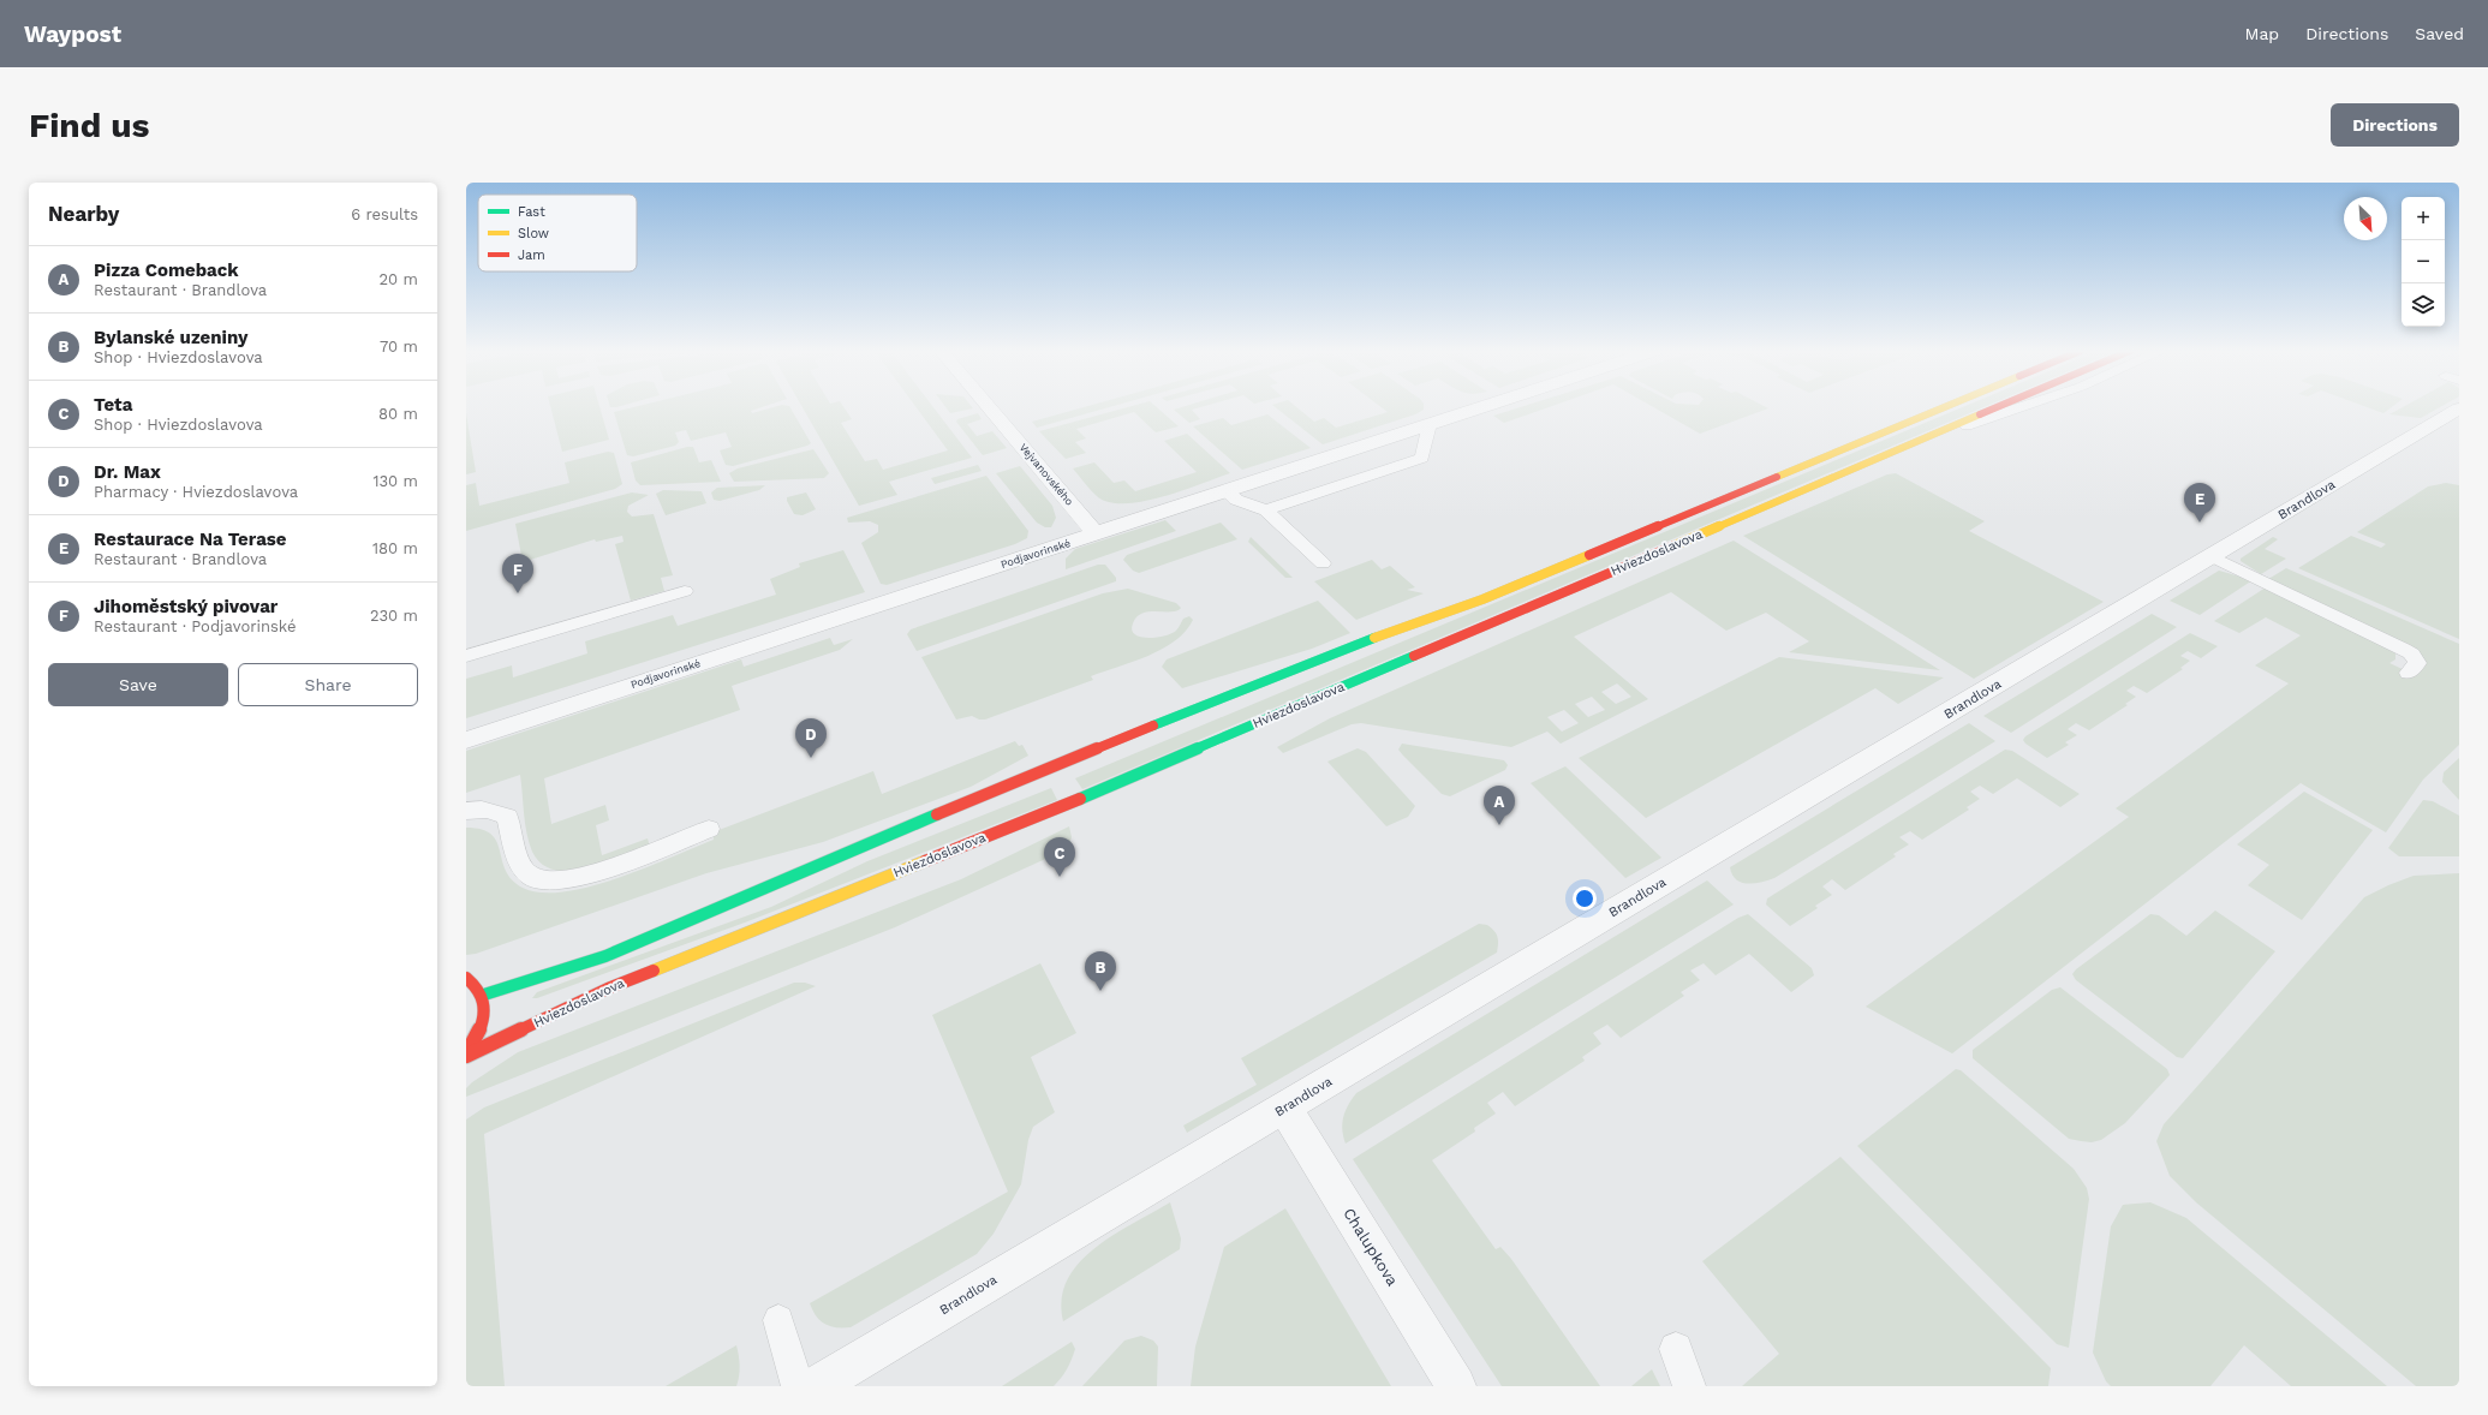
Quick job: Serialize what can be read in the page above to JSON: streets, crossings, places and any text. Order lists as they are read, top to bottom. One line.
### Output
{"streets":{"street":["Vejvanovského","Brandlova","Hviezdoslavova","Podjavorinské","Chalupkova"]},"crossings":[["Vejvanovského","Podjavorinské"],["Brandlova","Chalupkova"]],"legend":["Fast","Slow","Jam"],"north":"bottom right","page":{"header":"Waypost","nav":["Map","Directions","Saved"],"buttons":["Directions",["Save","Share"]],"title":"Find us","heading":["Nearby","6 results"],"map_buttons":["+","−"],"list":[{"mark":"A","name":"Pizza Comeback","note":"Restaurant · Brandlova","value":"20 m"},{"mark":"B","name":"Bylanské uzeniny","note":"Shop · Hviezdoslavova","value":"70 m"},{"mark":"C","name":"Teta","note":"Shop · Hviezdoslavova","value":"80 m"},{"mark":"D","name":"Dr. Max","note":"Pharmacy · Hviezdoslavova","value":"130 m"},{"mark":"E","name":"Restaurace Na Terase","note":"Restaurant · Brandlova","value":"180 m"},{"mark":"F","name":"Jihoměstský pivovar","note":"Restaurant · Podjavorinské","value":"230 m"}],"pins":["E","F","D","A","C","B"]}}
